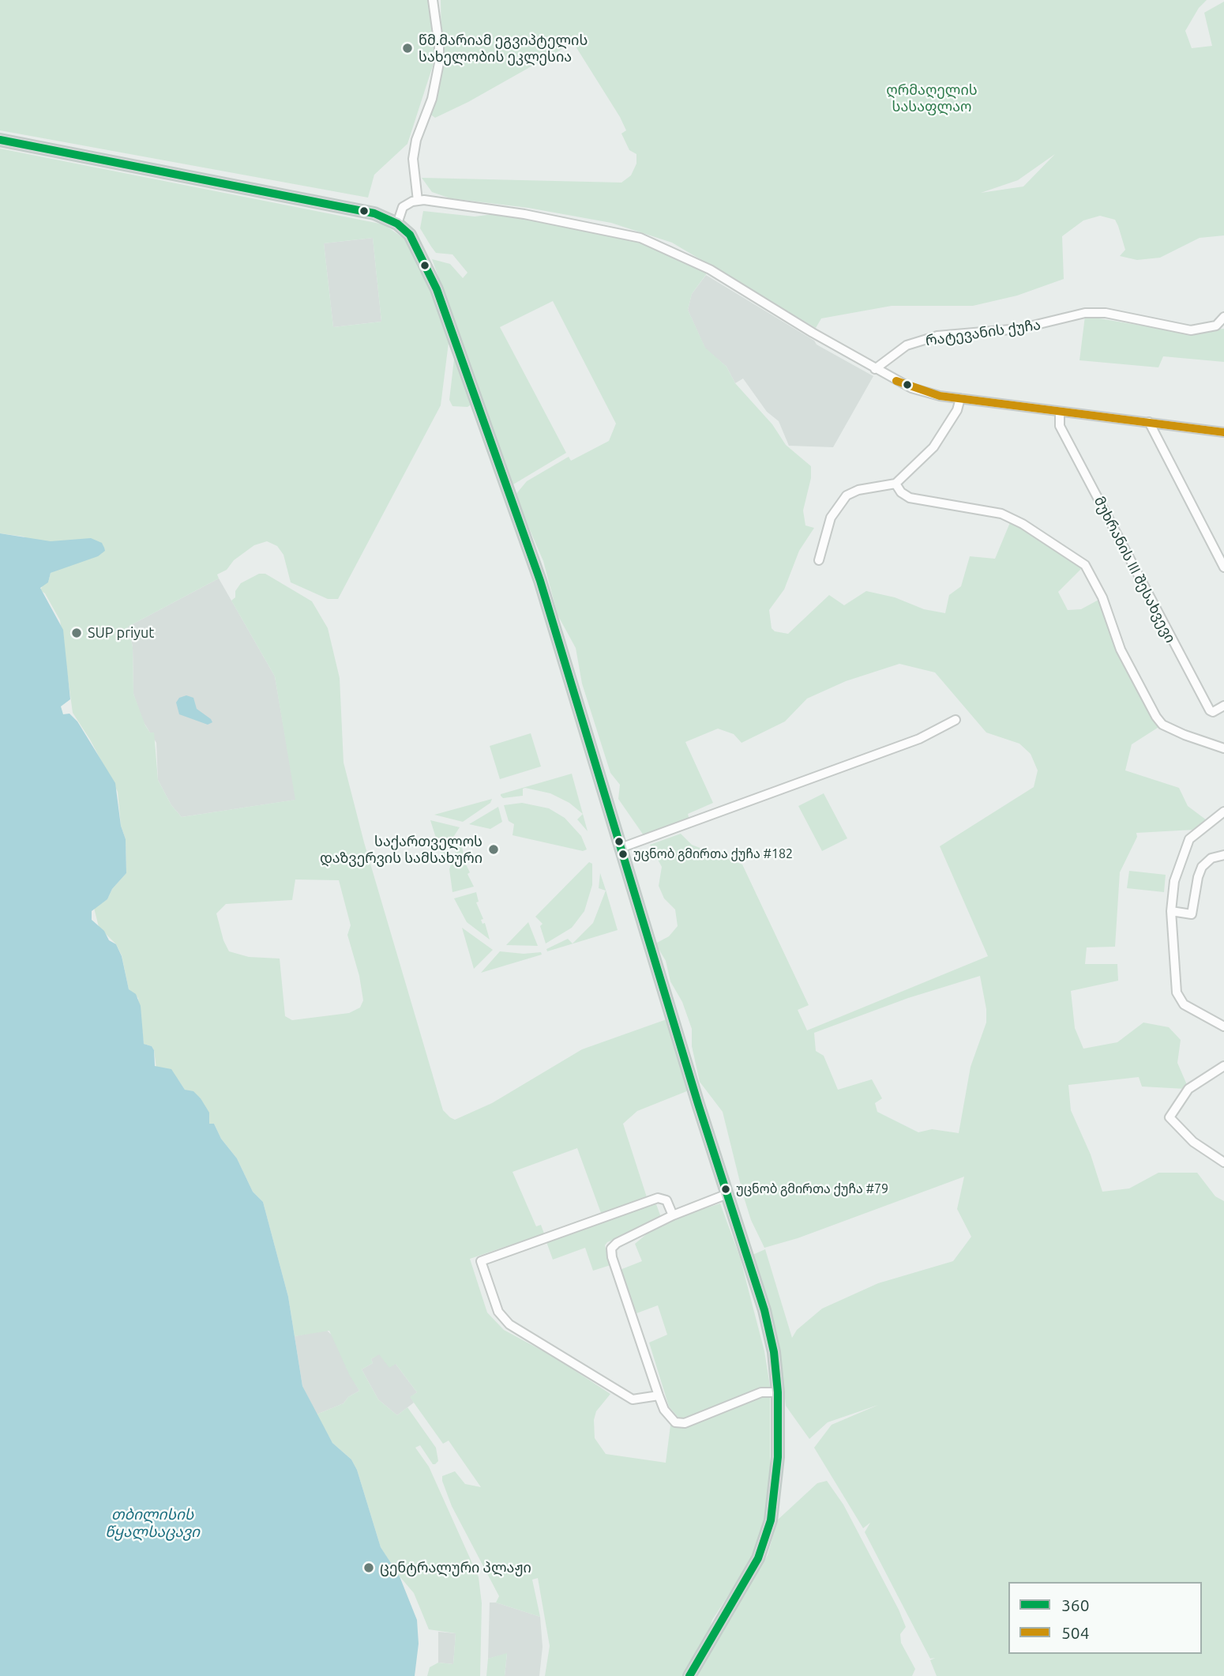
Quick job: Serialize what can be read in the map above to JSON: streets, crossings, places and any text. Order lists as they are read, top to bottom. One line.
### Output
{"streets":{"street":["რატევანის ქუჩა","მუხრანის III შესახვევი"]},"water":["თბილისის წყალსაცავი"],"parks":["ღრმაღელის სასაფლაო"],"places":["წმ.მარიამ ეგვიპტელის სახელობის ეკლესია","SUP priyut","საქართველოს დაზვერვის სამსახური","უცნობ გმირთა ქუჩა #182","უცნობ გმირთა ქუჩა #79","ცენტრალური პლაჟი"],"lines":["transit line 360","transit line 504"],"legend":["360","504"]}
